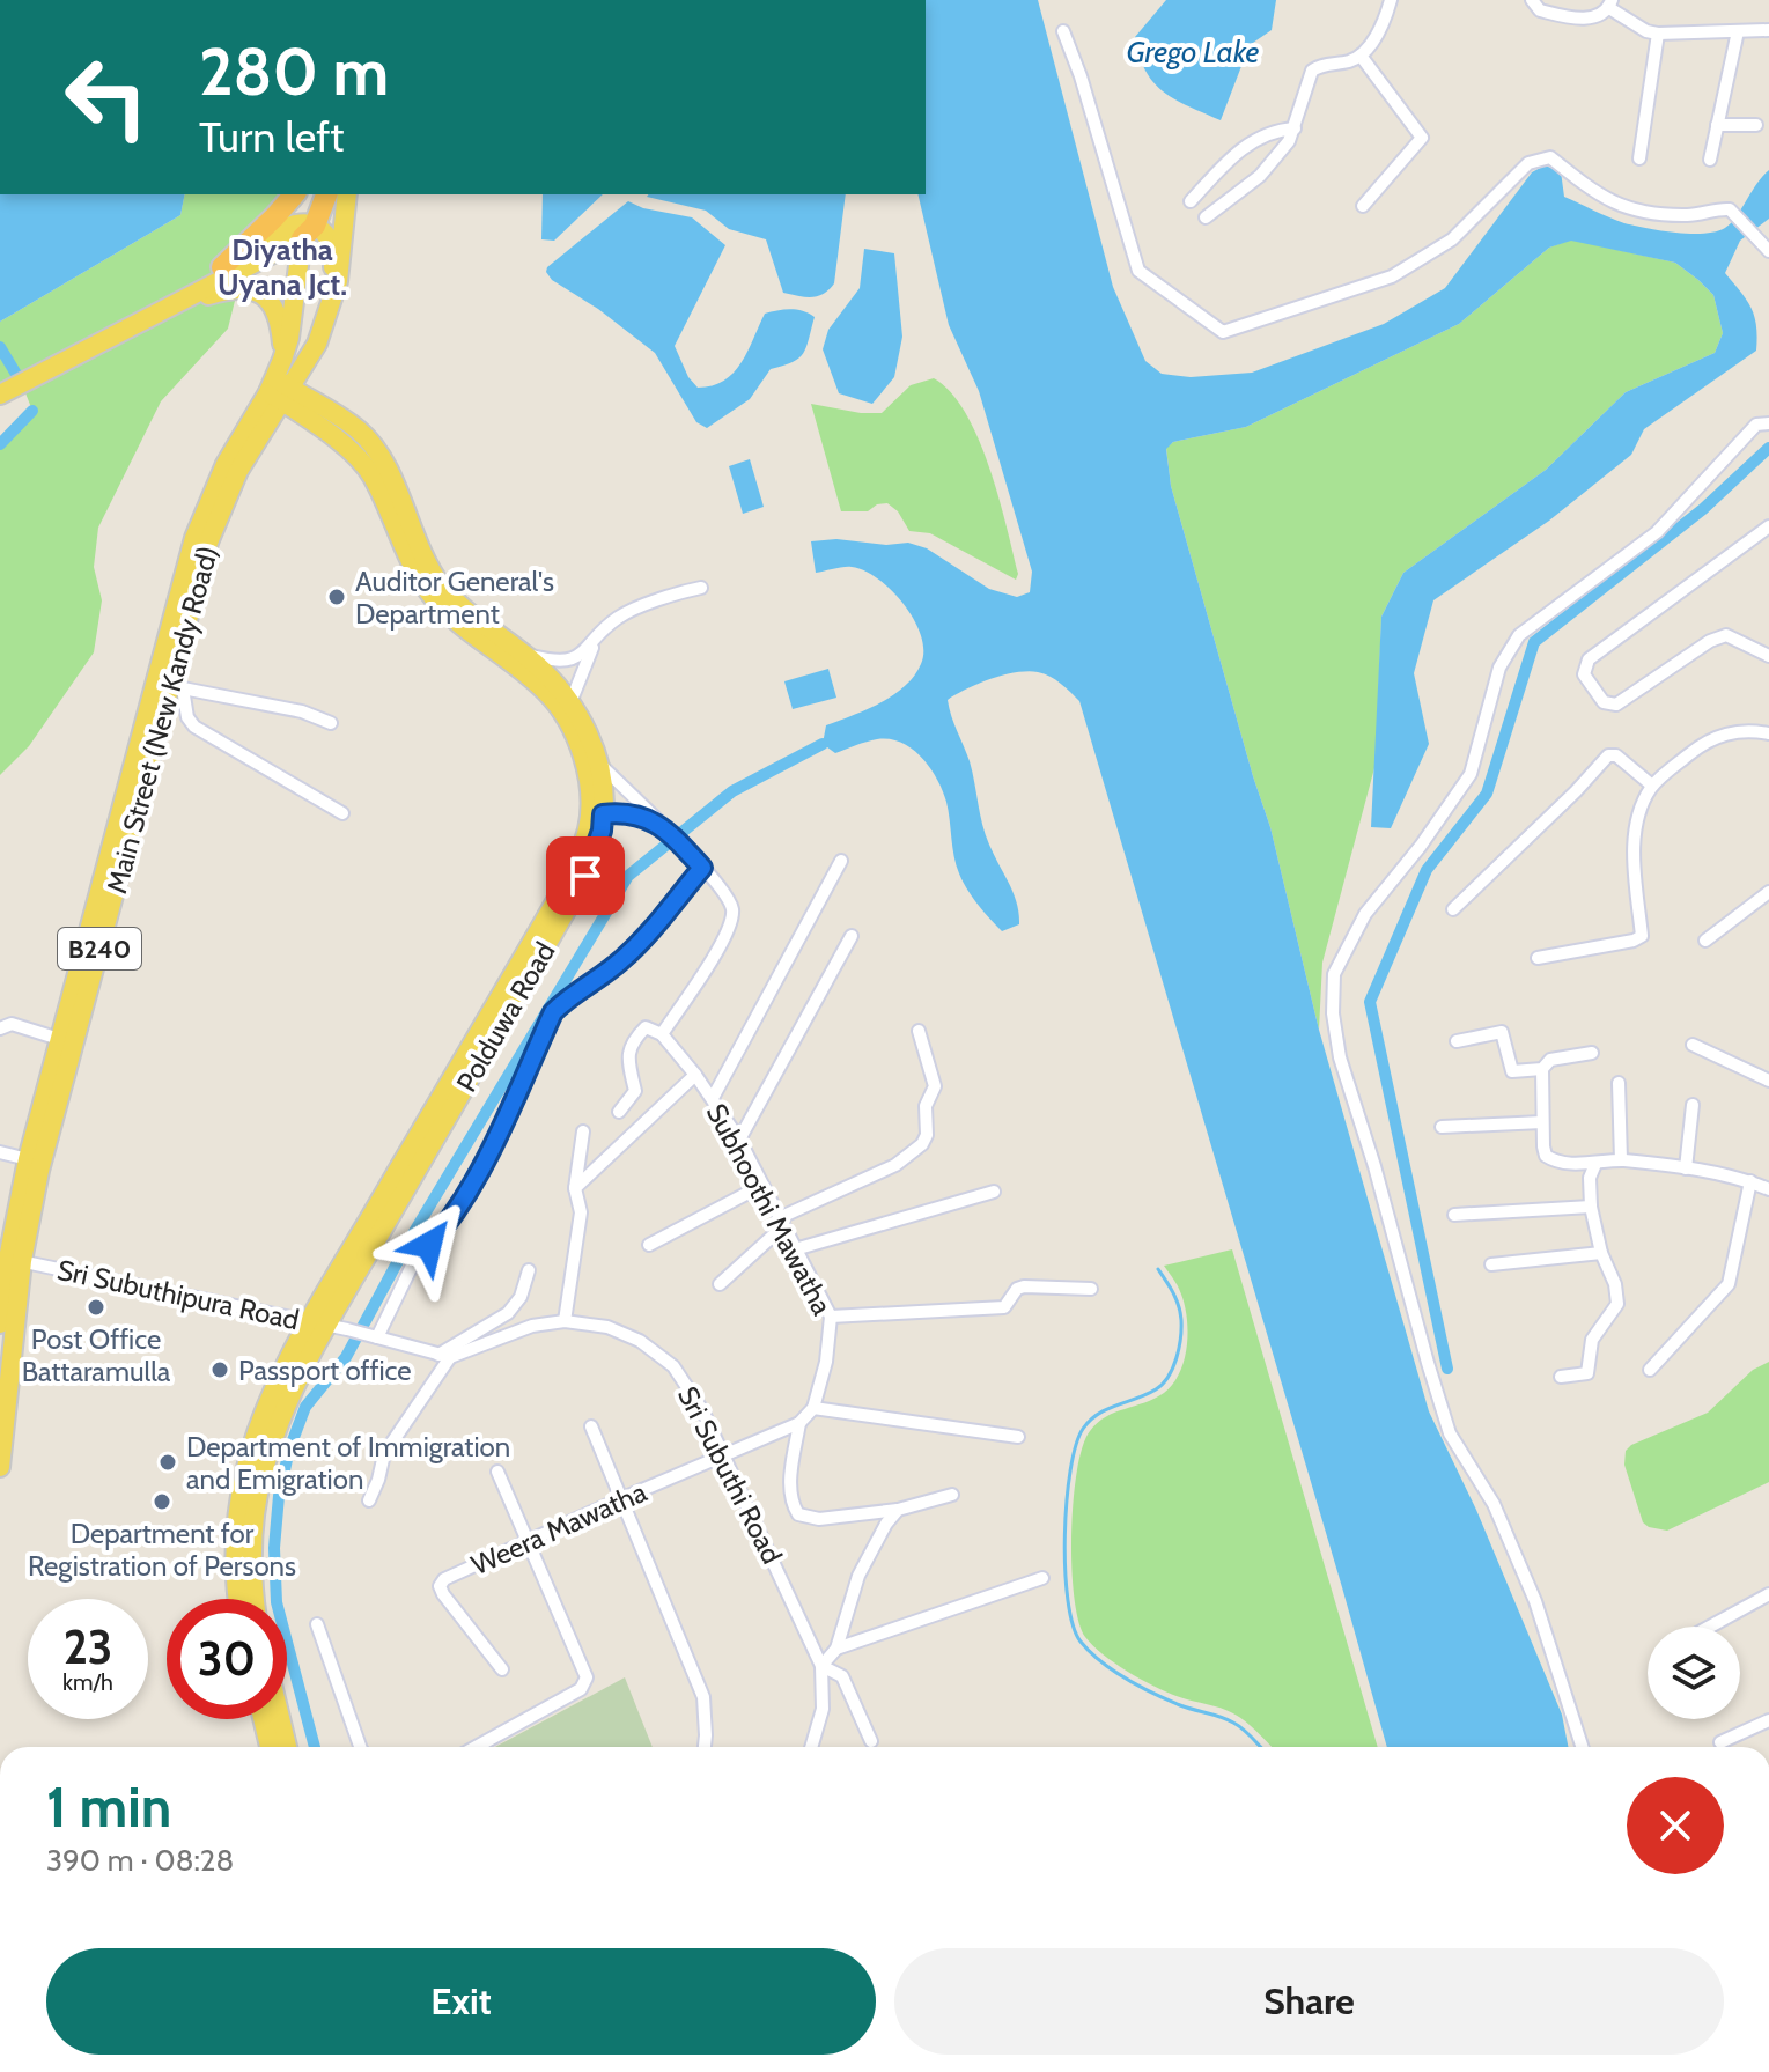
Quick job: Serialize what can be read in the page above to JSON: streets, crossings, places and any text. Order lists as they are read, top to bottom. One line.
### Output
{"streets":{"main road":["Main Street (New Kandy Road)","B240","Polduwa Road"],"street":["Subhoothi Mawatha","Sri Subuthipura Road","Sri Subuthi Road","Weera Mawatha"]},"crossings":[["Main Street (New Kandy Road)","Polduwa Road"],["Main Street (New Kandy Road)","Sri Subuthipura Road"],["Polduwa Road","Sri Subuthipura Road"],["Subhoothi Mawatha","Sri Subuthi Road"],["Subhoothi Mawatha","Weera Mawatha"],["Sri Subuthi Road","Weera Mawatha"]],"districts":["Diyatha Uyana Jct."],"water":["Grego Lake"],"places":["Auditor General's Department","Post Office Battaramulla","Passport office","Department of Immigration and Emigration","Department for Registration of Persons"],"page":{"turn":["280 m","Turn left"],"speed":"23 km/h","limit":"30","heading":["1 min","390 m · 08:28"],"buttons":["Exit","Share"]}}
